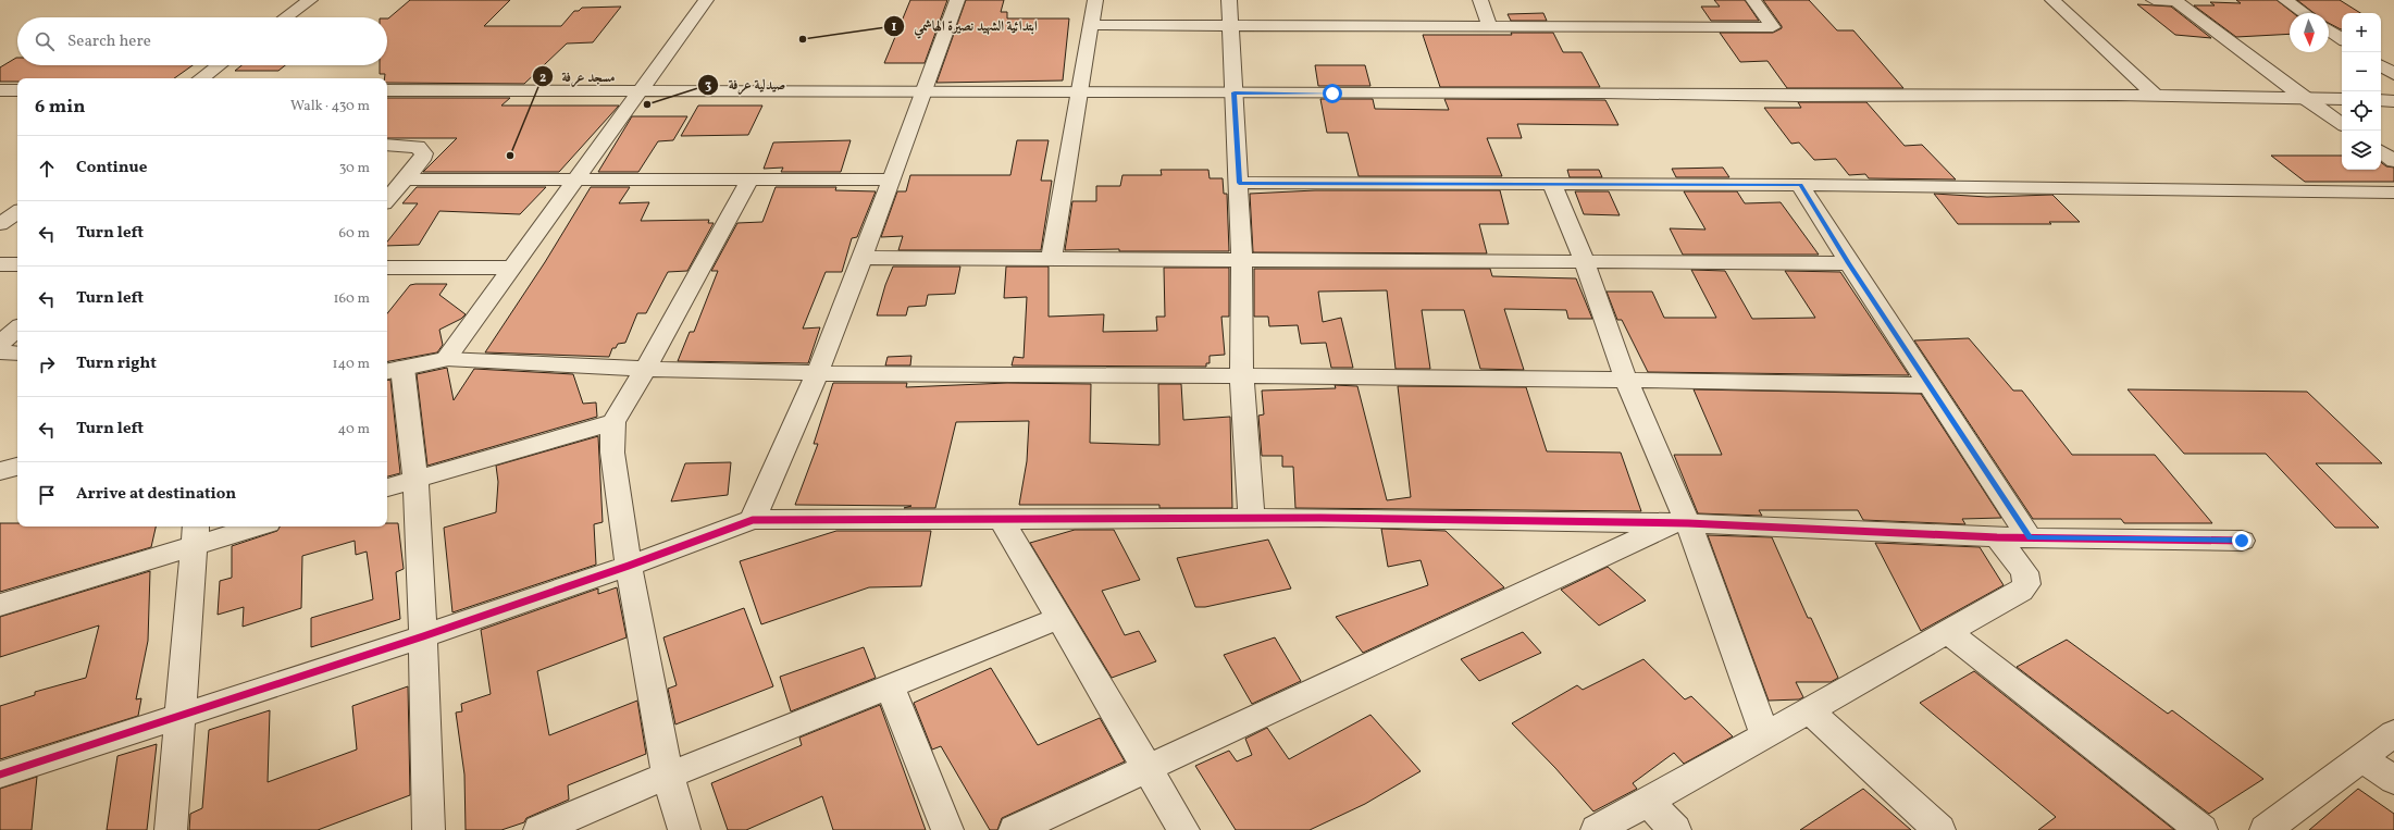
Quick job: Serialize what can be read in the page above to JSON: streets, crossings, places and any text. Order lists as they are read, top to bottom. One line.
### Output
{"places":["ابتدائية الشهيد نصيرة الهاشمي","صيدلية عرفة","مسجد عرفة"],"north":"bottom","page":{"map_buttons":["+","−"],"search":"Search here","heading":["6 min","Walk · 430 m"],"list":[["Continue","30 m"],["Turn left","60 m"],["Turn left","160 m"],["Turn right","140 m"],["Turn left","40 m"],"Arrive at destination"]}}
